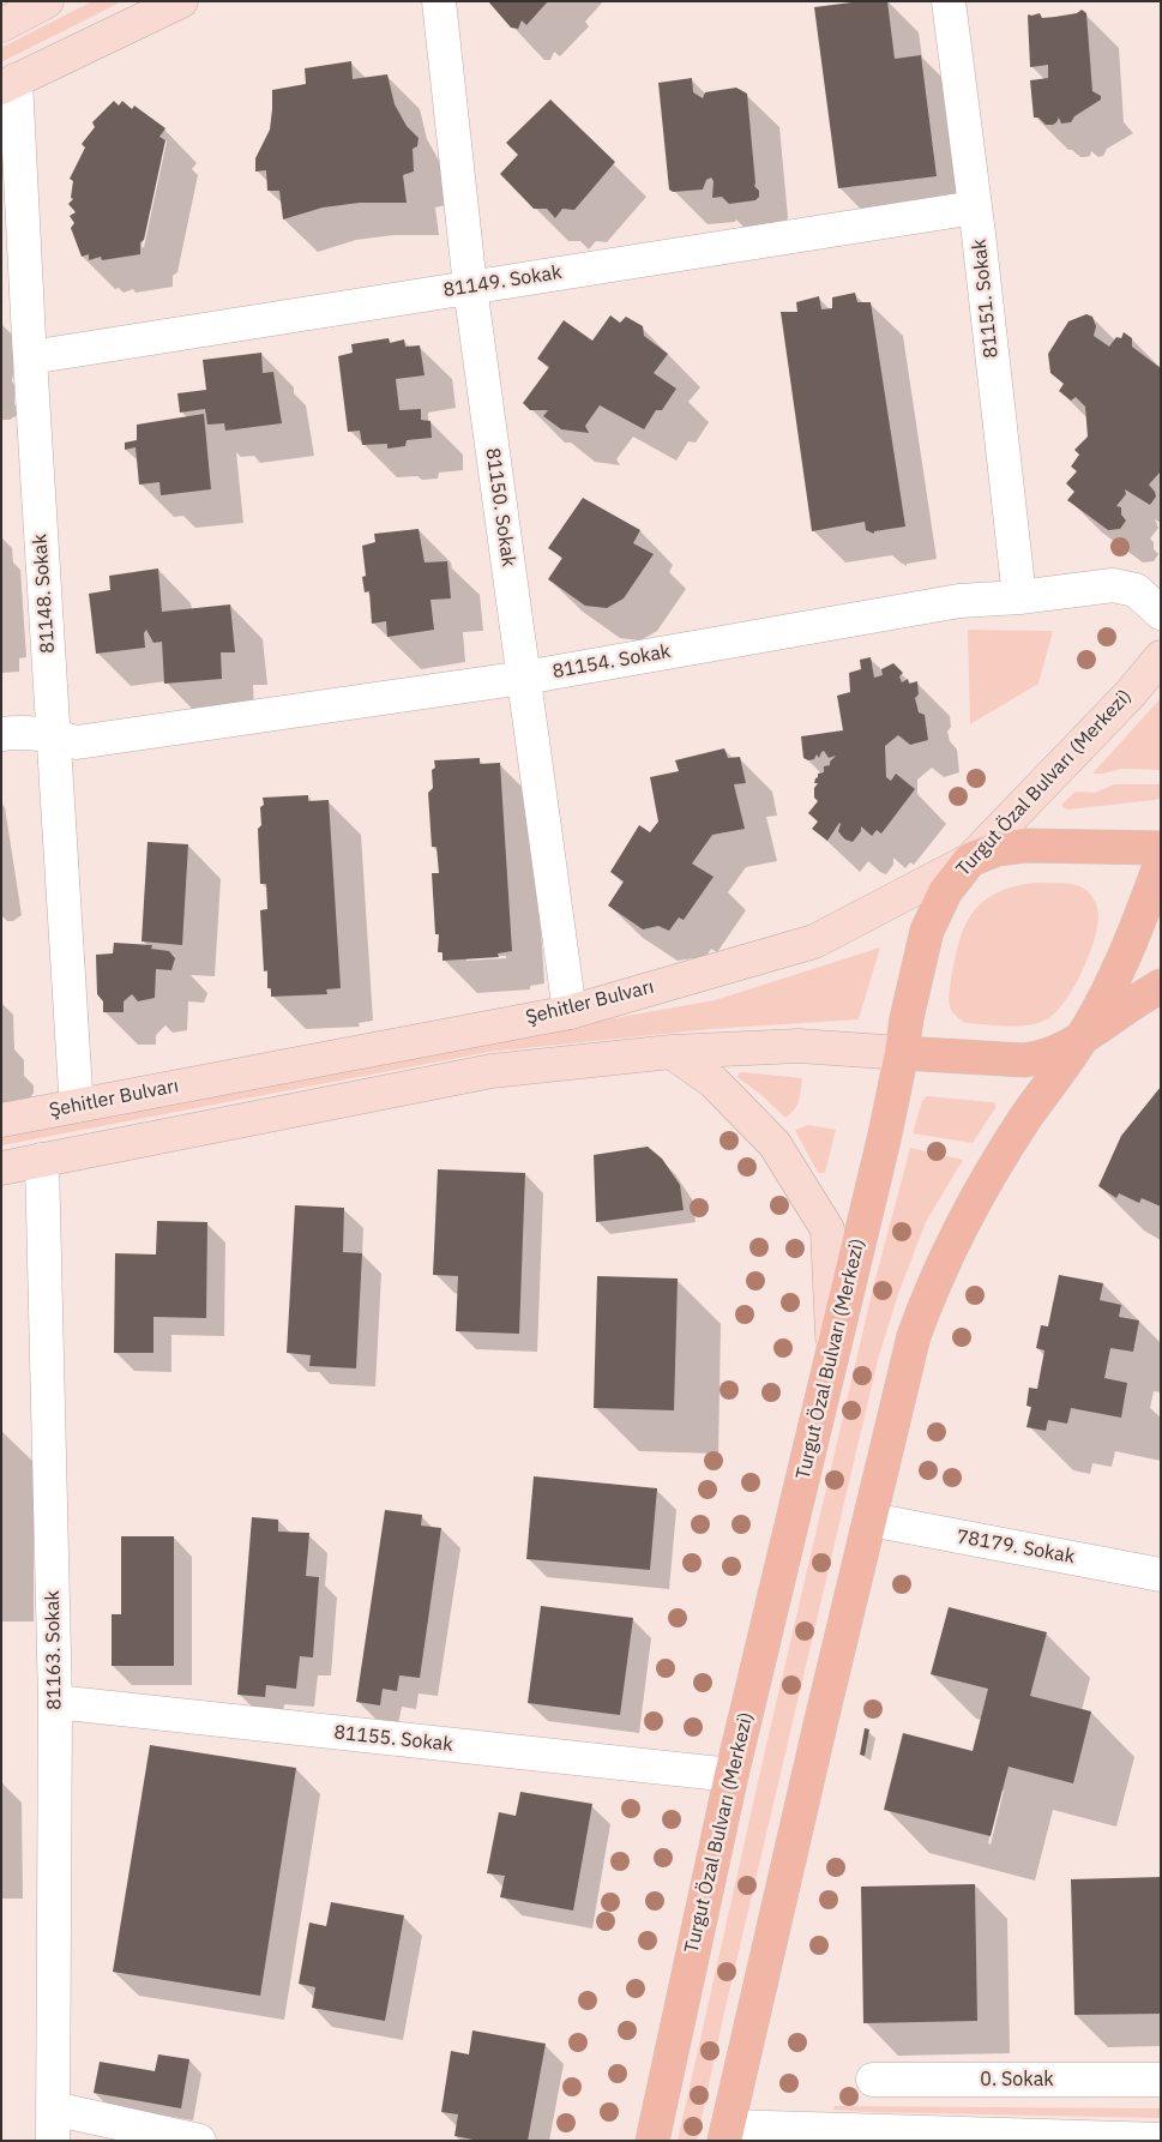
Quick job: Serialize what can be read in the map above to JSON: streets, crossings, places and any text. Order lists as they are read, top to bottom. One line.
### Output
{"streets":{"main road":["Turgut Özal Bulvarı (Merkezi)","Şehitler Bulvarı"],"street":["81149. Sokak","81151. Sokak","81150. Sokak","81148. Sokak","81154. Sokak","78179. Sokak","81163. Sokak","81155. Sokak","0. Sokak"]},"crossings":[["81149. Sokak","81151. Sokak"],["81149. Sokak","81150. Sokak"],["81149. Sokak","81148. Sokak"],["81151. Sokak","81154. Sokak"],["81150. Sokak","81154. Sokak"],["81150. Sokak","Şehitler Bulvarı"],["81148. Sokak","81154. Sokak"],["81148. Sokak","Şehitler Bulvarı"],["Turgut Özal Bulvarı (Merkezi)","Şehitler Bulvarı"],["Turgut Özal Bulvarı (Merkezi)","81155. Sokak"],["81163. Sokak","81155. Sokak"]]}
